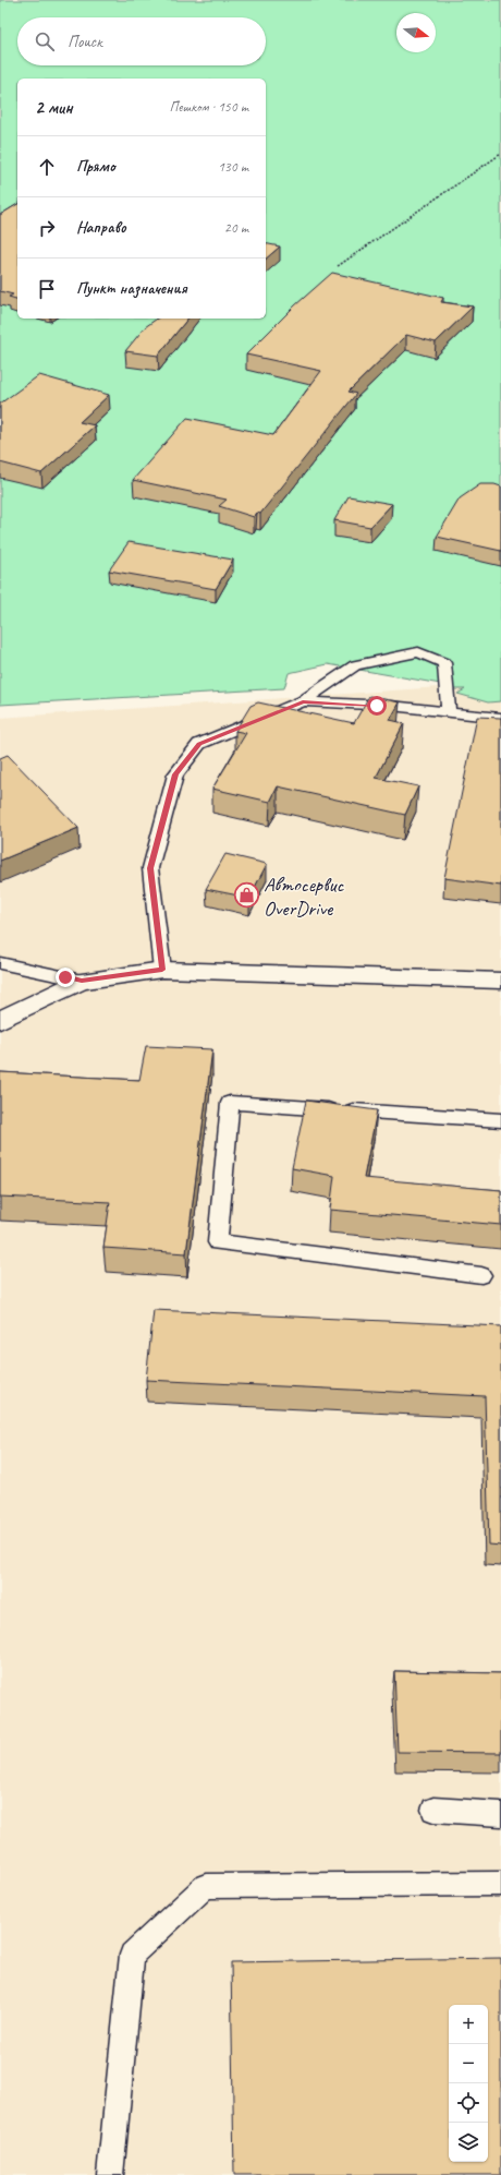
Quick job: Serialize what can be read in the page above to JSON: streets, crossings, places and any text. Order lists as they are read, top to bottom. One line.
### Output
{"places":{"shop":["Автосервис OverDrive"]},"north":"right","page":{"search":"Поиск","heading":["2 мин","Пешком · 150 m"],"list":[["Прямо","130 m"],["Направо","20 m"],"Пункт назначения"],"map_buttons":["+","−"]}}
